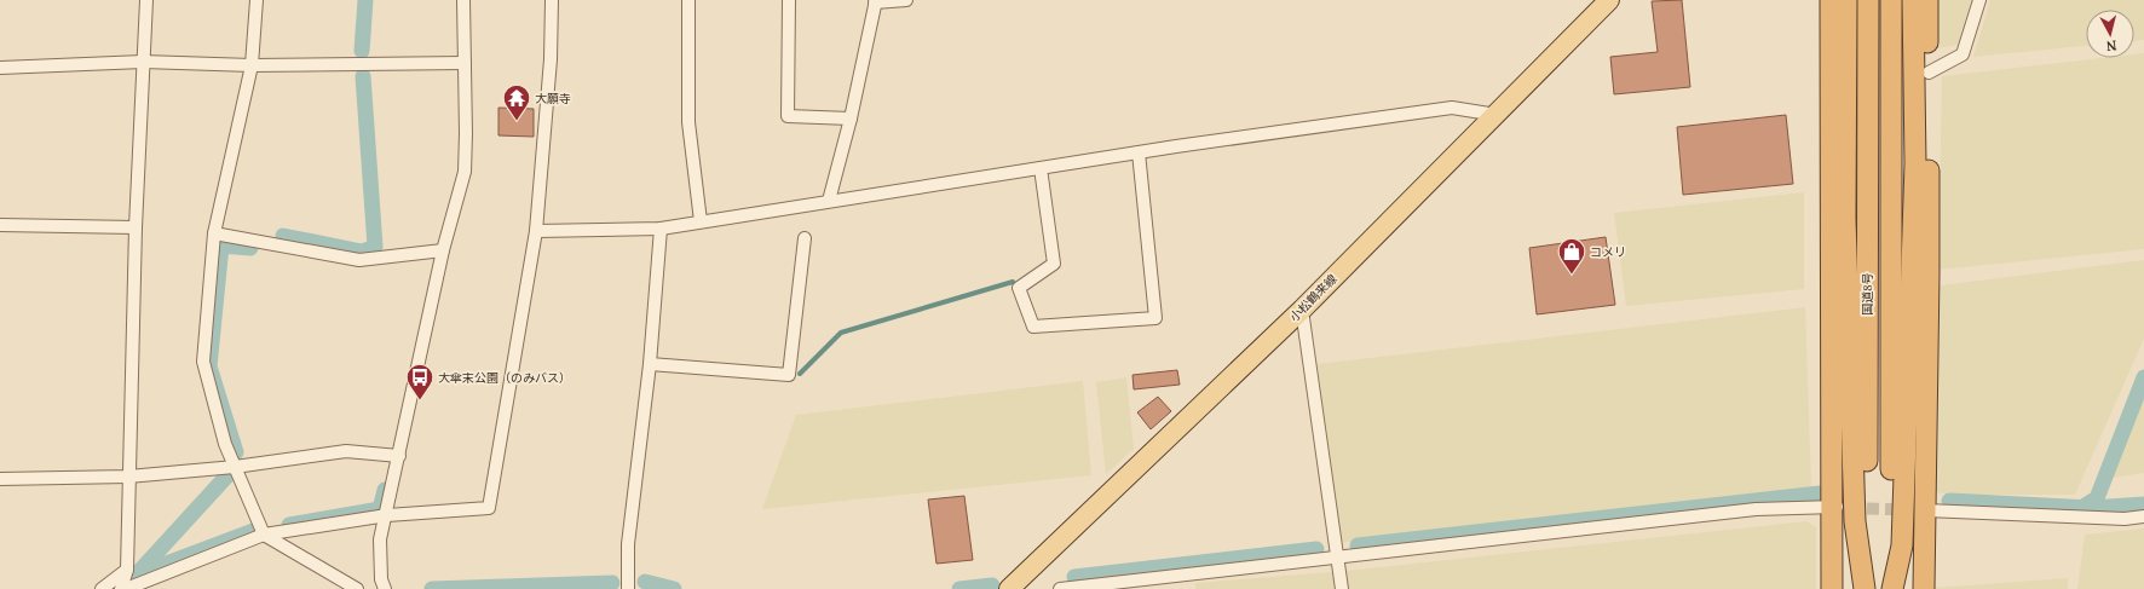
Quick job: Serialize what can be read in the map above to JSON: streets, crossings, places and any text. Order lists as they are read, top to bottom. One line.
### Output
{"streets":{"highway":["国道8号"],"main road":["小松鶴来線"]},"places":{"temple":["大願寺"],"shop":["コメリ"],"bus stop":["大傘末公園（のみバス）"]},"north":"bottom"}
